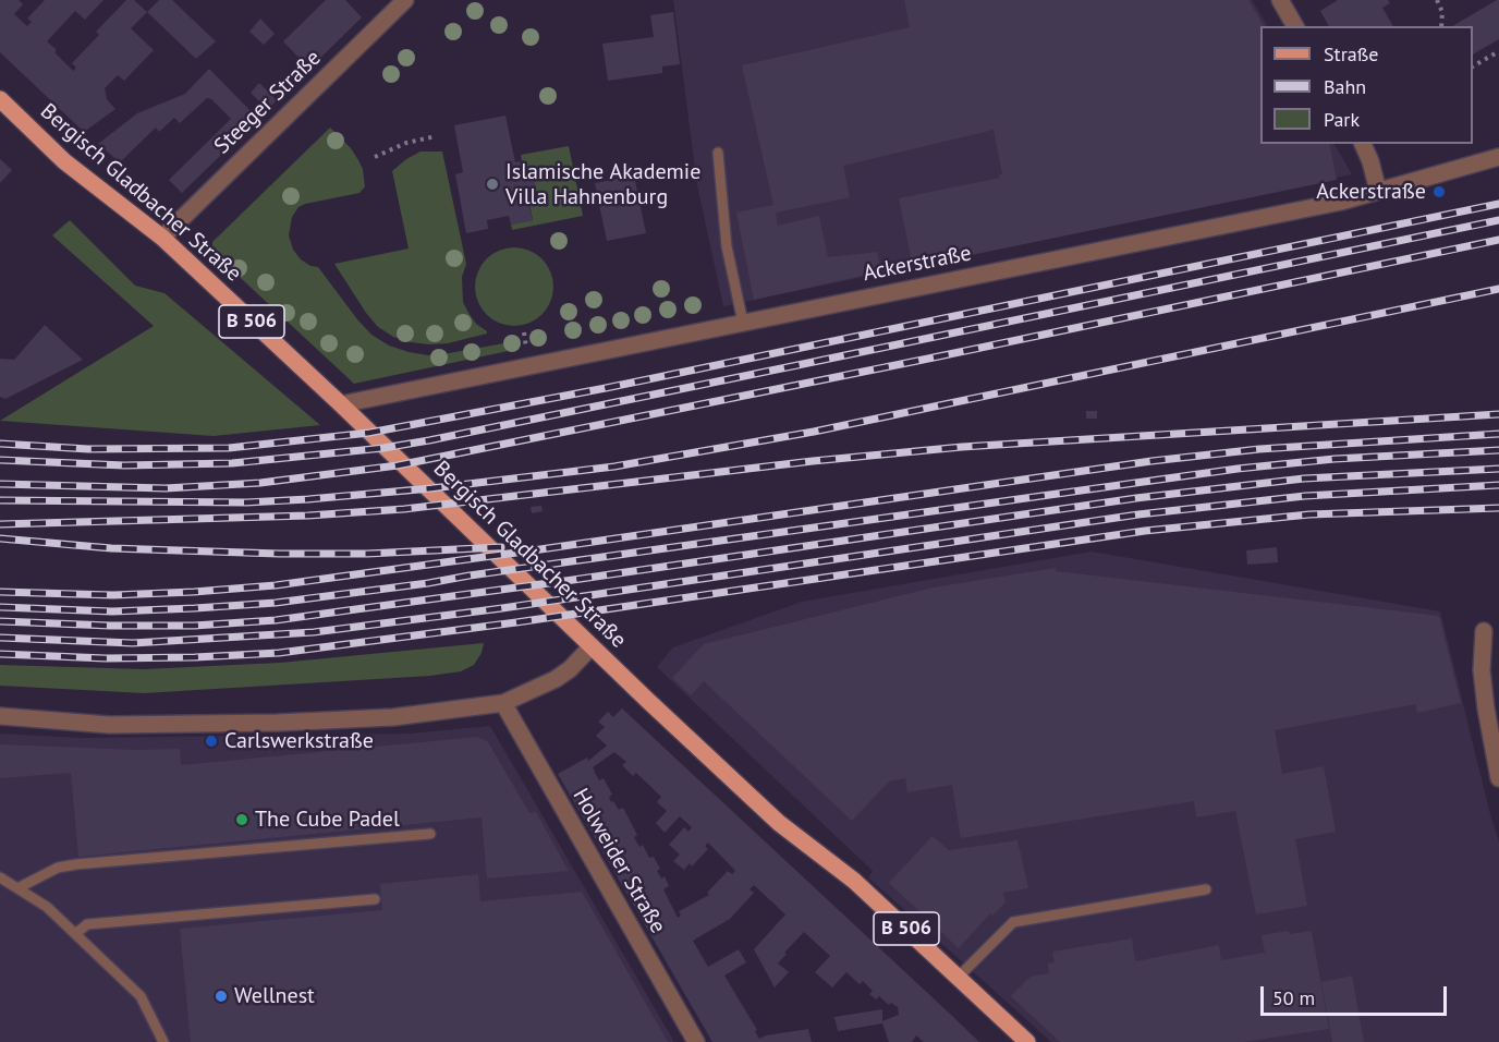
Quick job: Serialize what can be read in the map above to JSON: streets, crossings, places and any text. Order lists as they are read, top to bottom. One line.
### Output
{"streets":{"main road":["Bergisch Gladbacher Straße","B 506"],"street":["Steeger Straße","Ackerstraße","Holweider Straße"]},"crossings":[["Steeger Straße","Bergisch Gladbacher Straße"],["Bergisch Gladbacher Straße","Ackerstraße"]],"places":["Islamische Akademie Villa Hahnenburg","Ackerstraße","Carlswerkstraße","The Cube Padel","Wellnest"],"legend":["Straße","Bahn","Park"],"scale_bar":"50 m"}
